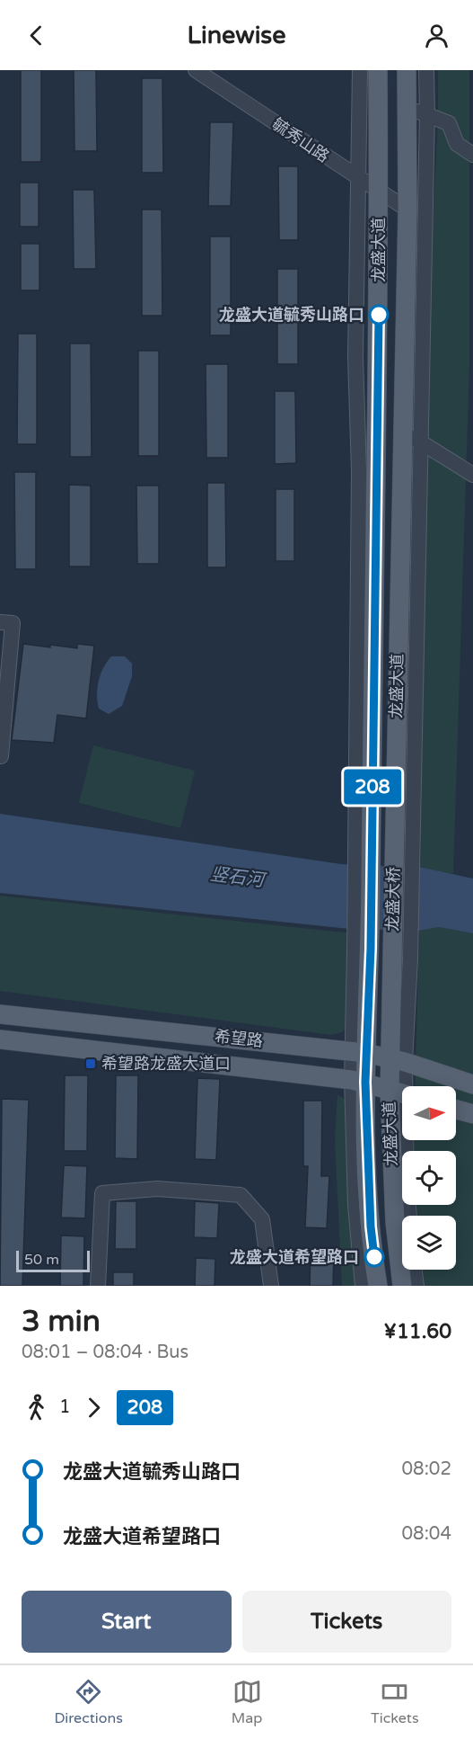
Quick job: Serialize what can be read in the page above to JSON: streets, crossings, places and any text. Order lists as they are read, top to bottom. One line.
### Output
{"streets":{"main road":["龙盛大道","龙盛大桥","希望路"],"street":["毓秀山路"]},"crossings":[["毓秀山路","龙盛大道"],["龙盛大道","龙盛大桥"],["龙盛大道","希望路"]],"water":["竖石河"],"places":{"other":["龙盛大道毓秀山路口","龙盛大道希望路口"],"transit":["希望路龙盛大道口"]},"lines":["bus line 208"],"scale_bar":"50 m","north":"right","page":{"header":"Linewise","on_map":"208","scale":"50 m","heading":["3 min","08:01 – 08:04 · Bus","¥11.60"],"legs":["1","208"],"list":[{"name":"龙盛大道毓秀山路口","value":"08:02"},{"name":"龙盛大道希望路口","value":"08:04"}],"buttons":["Start","Tickets"],"tabs":["Directions","Map","Tickets"]}}
